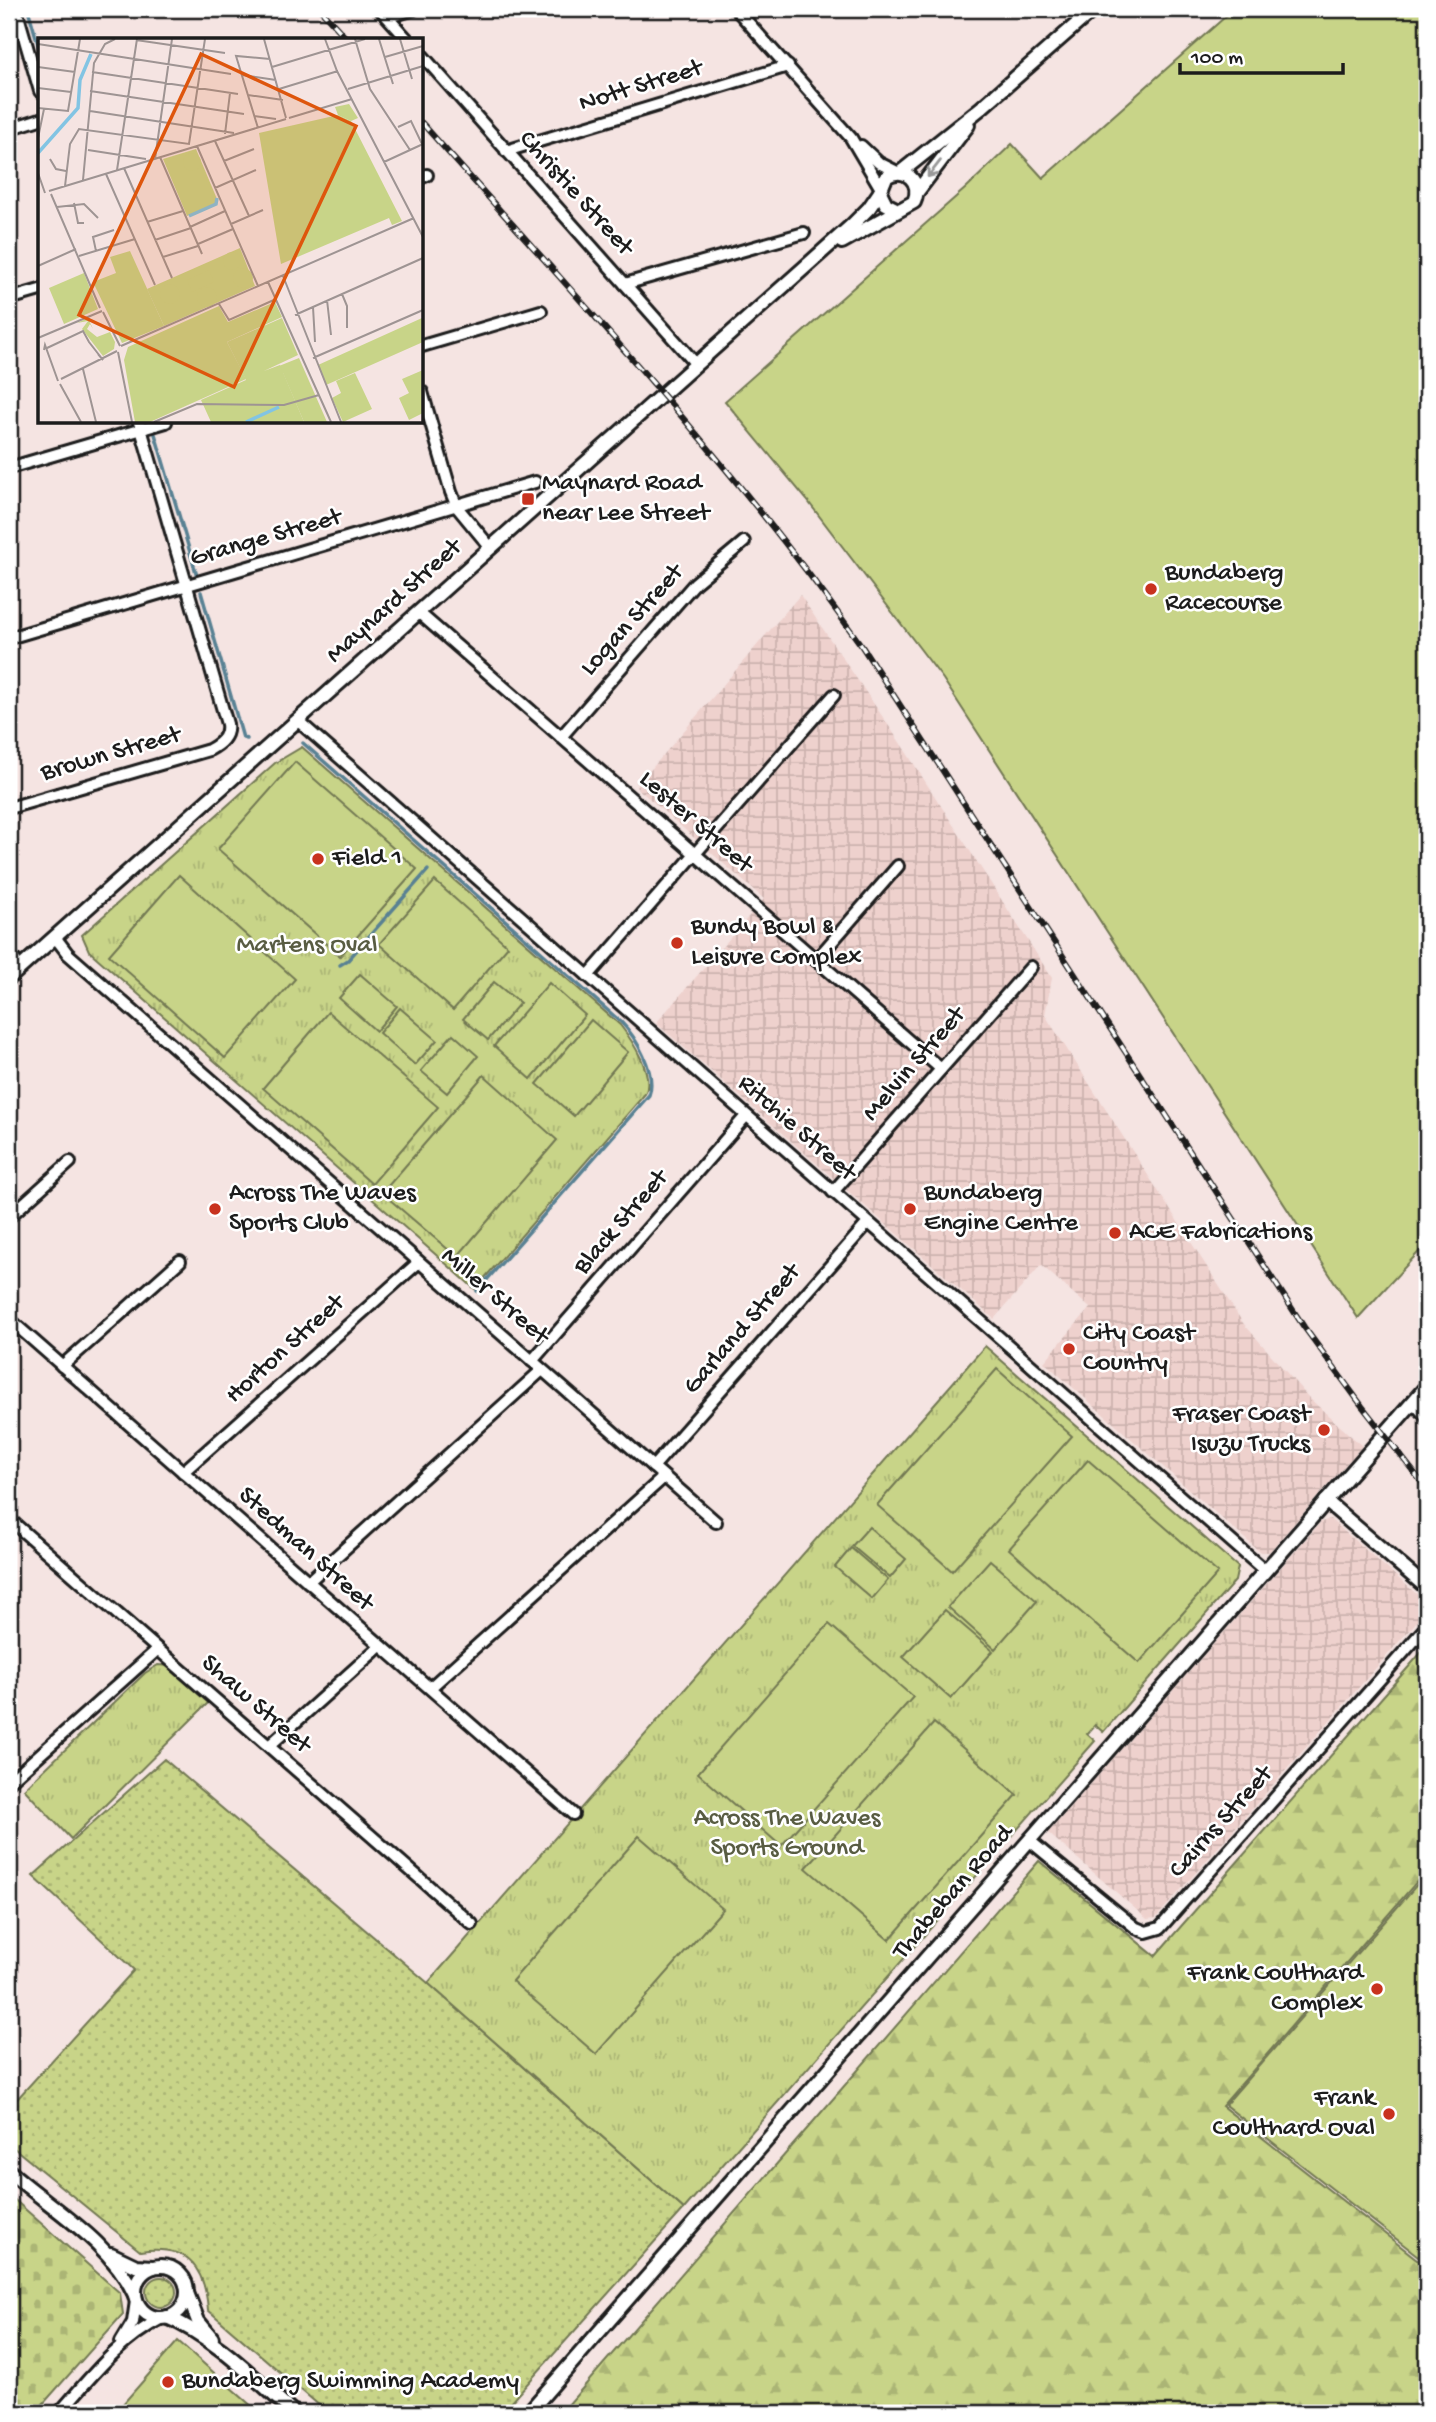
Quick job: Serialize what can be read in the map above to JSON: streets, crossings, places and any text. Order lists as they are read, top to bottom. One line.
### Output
{"streets":{"street":["Nott Street","Christie Street","Grange Street","Maynard Street","Logan Street","Brown Street","Lester Street","Melvin Street","Ritchie Street","Black Street","Miller Street","Garland Street","Horton Street","Stedman Street","Shaw Street","Cairns Street","Thabeban Road"]},"crossings":[["Nott Street","Christie Street"],["Christie Street","Maynard Street"],["Grange Street","Brown Street"],["Maynard Street","Lester Street"],["Maynard Street","Ritchie Street"],["Maynard Street","Miller Street"],["Logan Street","Lester Street"],["Lester Street","Melvin Street"],["Melvin Street","Ritchie Street"],["Ritchie Street","Black Street"],["Ritchie Street","Garland Street"],["Ritchie Street","Thabeban Road"],["Black Street","Miller Street"],["Miller Street","Garland Street"],["Miller Street","Horton Street"],["Horton Street","Stedman Street"],["Cairns Street","Thabeban Road"]],"parks":["Martens Oval","Across The Waves Sports Ground"],"places":{"transit":["Maynard Road near Lee Street"],"other":["Bundaberg Racecourse","Field 1","Bundy Bowl & Leisure Complex","Across The Waves Sports Club","Bundaberg Engine Centre","ACE Fabrications","City Coast Country","Fraser Coast Isuzu Trucks","Frank Coulthard Complex","Frank Coulthard Oval","Bundaberg Swimming Academy"]},"scale_bar":"100 m"}
